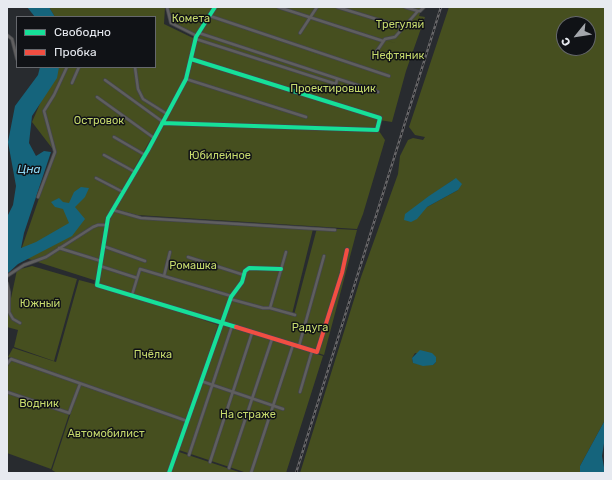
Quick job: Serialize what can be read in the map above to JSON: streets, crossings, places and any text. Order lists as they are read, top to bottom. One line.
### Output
{"water":["Цна"],"parks":["Комета","Трегуляй","Нефтяник","Проектировщик","Островок","Юбилейное","Ромашка","Южный","Радуга","Пчёлка","Водник","На страже","Автомобилист"],"legend":["Свободно","Пробка"],"north":"bottom left"}
